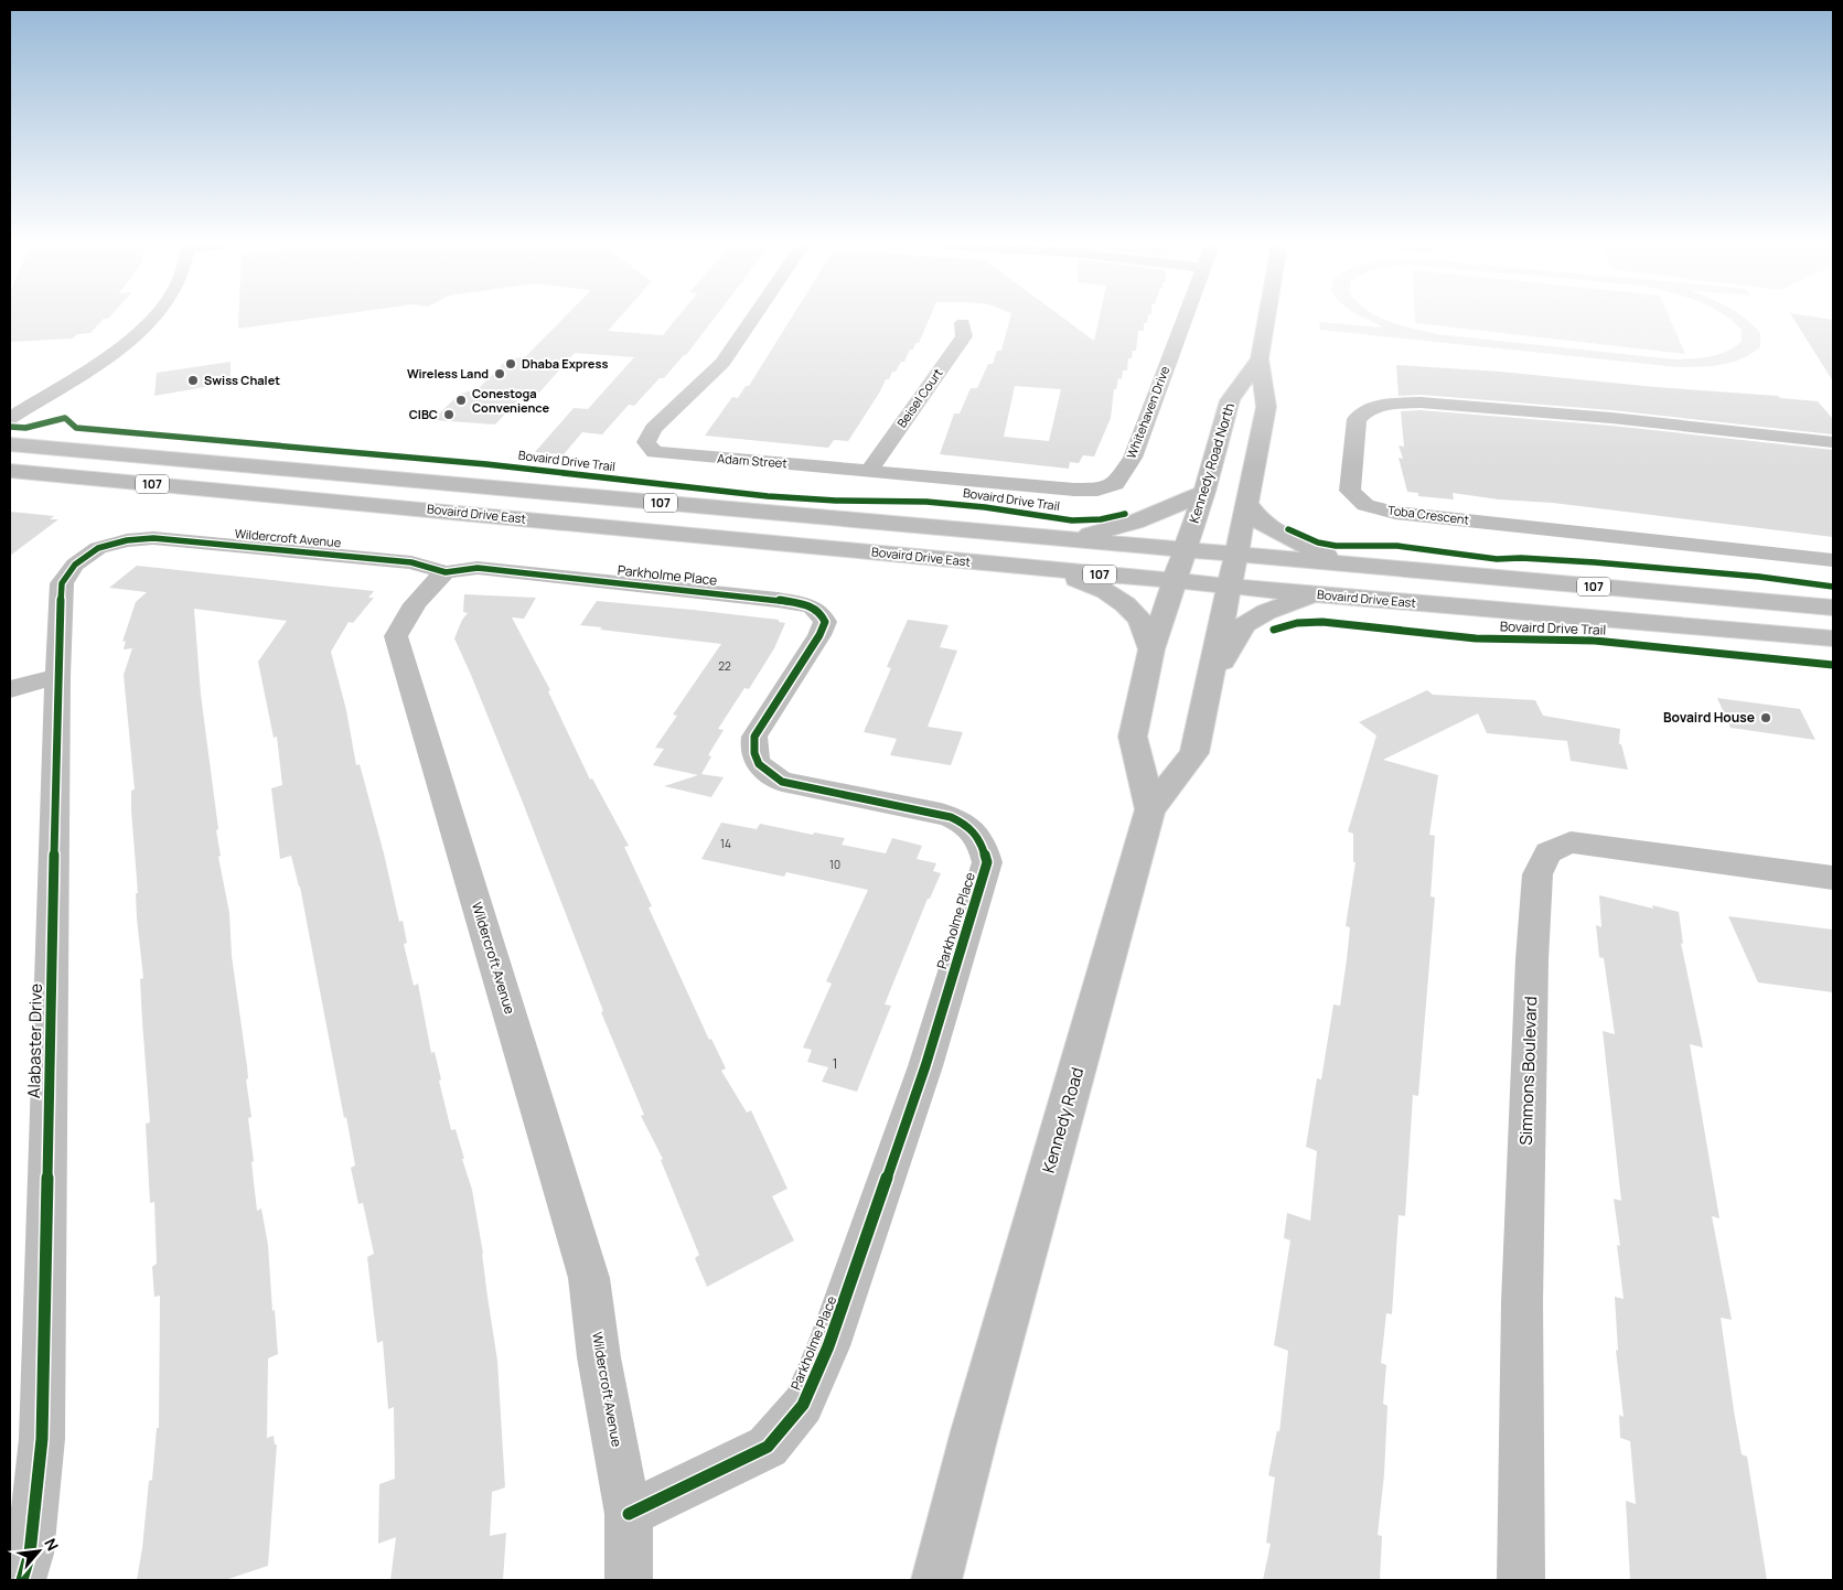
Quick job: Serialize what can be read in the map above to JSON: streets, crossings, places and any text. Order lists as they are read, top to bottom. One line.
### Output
{"streets":{"main road":["Kennedy Road North","107","Bovaird Drive East","Kennedy Road"],"street":["Beisel Court","Whitehaven Drive","Adam Street","Toba Crescent","Wildercroft Avenue","Parkholme Place","Alabaster Drive","Simmons Boulevard"],"cycle path":["Bovaird Drive Trail"]},"crossings":[["Beisel Court","Adam Street"],["Whitehaven Drive","Adam Street"],["Kennedy Road North","Bovaird Drive East"],["Kennedy Road North","Kennedy Road"],["Wildercroft Avenue","Parkholme Place"],["Wildercroft Avenue","Alabaster Drive"]],"places":["Dhaba Express","Wireless Land","Swiss Chalet","Conestoga Convenience","CIBC","Bovaird House"],"house_numbers":["22","14","10","1"],"north":"top right"}
